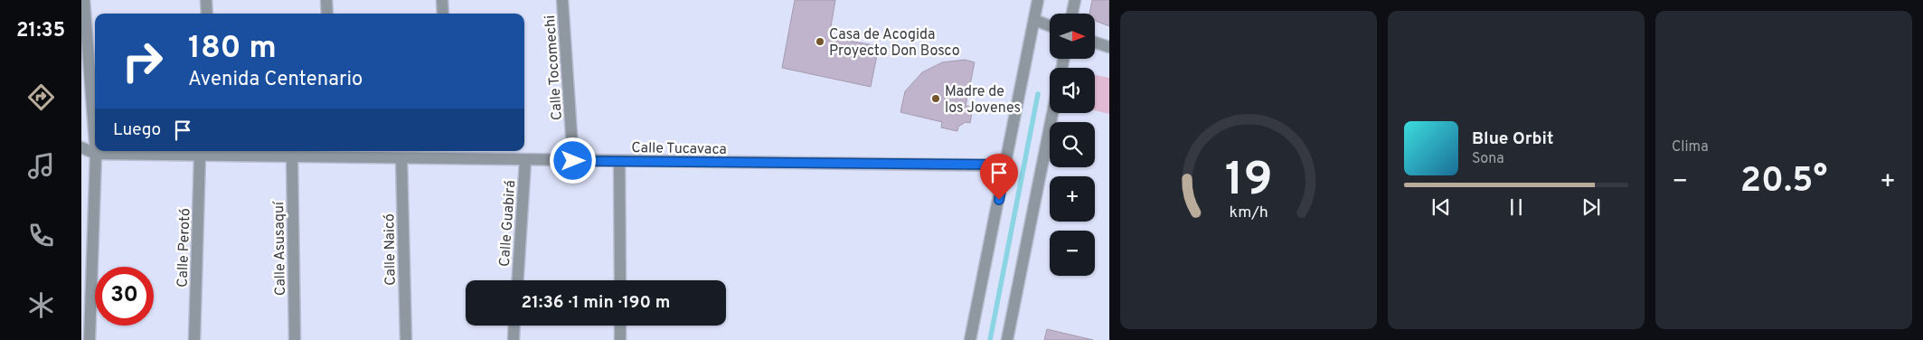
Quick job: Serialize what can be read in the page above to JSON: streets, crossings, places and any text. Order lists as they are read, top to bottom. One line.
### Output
{"streets":{"street":["Calle Tocomechi","Calle Tucavaca","Calle Guabirá","Calle Perotó","Calle Asusaquí","Calle Naicó"]},"crossings":[["Calle Tocomechi","Calle Tucavaca"],["Calle Tucavaca","Calle Guabirá"],["Calle Tucavaca","Calle Perotó"],["Calle Tucavaca","Calle Asusaquí"],["Calle Tucavaca","Calle Naicó"]],"places":["Casa de Acogida Proyecto Don Bosco","Madre de los Jovenes"],"north":"right","page":{"tabs":"21:35","tile":"Clima","map_buttons":["+","−"],"turn":["180 m","Avenida Centenario"],"then":"Luego","song":["Blue Orbit","Sona"],"heat":["−","20.5°","+"],"limit":"30","trip":"21:36 · 1 min · 190 m","gauge":["19","km/h"]}}
